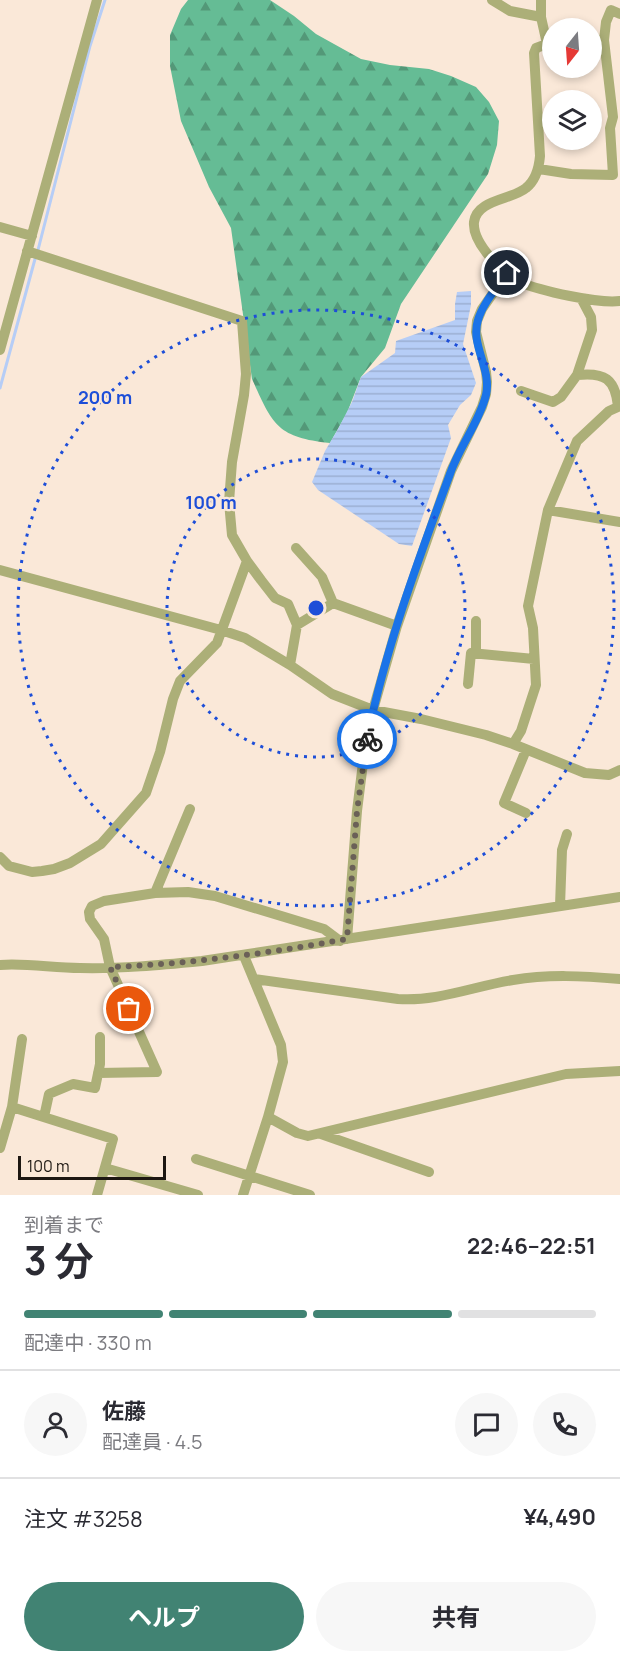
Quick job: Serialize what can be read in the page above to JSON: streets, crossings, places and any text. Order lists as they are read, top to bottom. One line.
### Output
{"scale_bar":"100 m","north":"bottom","page":{"scale":"100 m","heading":["3 分","到着まで","22:46–22:51"],"panel":["佐藤","配達員 · 4.5","注文 #3258","¥4,490"],"bar":"配達中 · 330 m","buttons":["ヘルプ","共有"]},"rings":["200 m","100 m"]}
